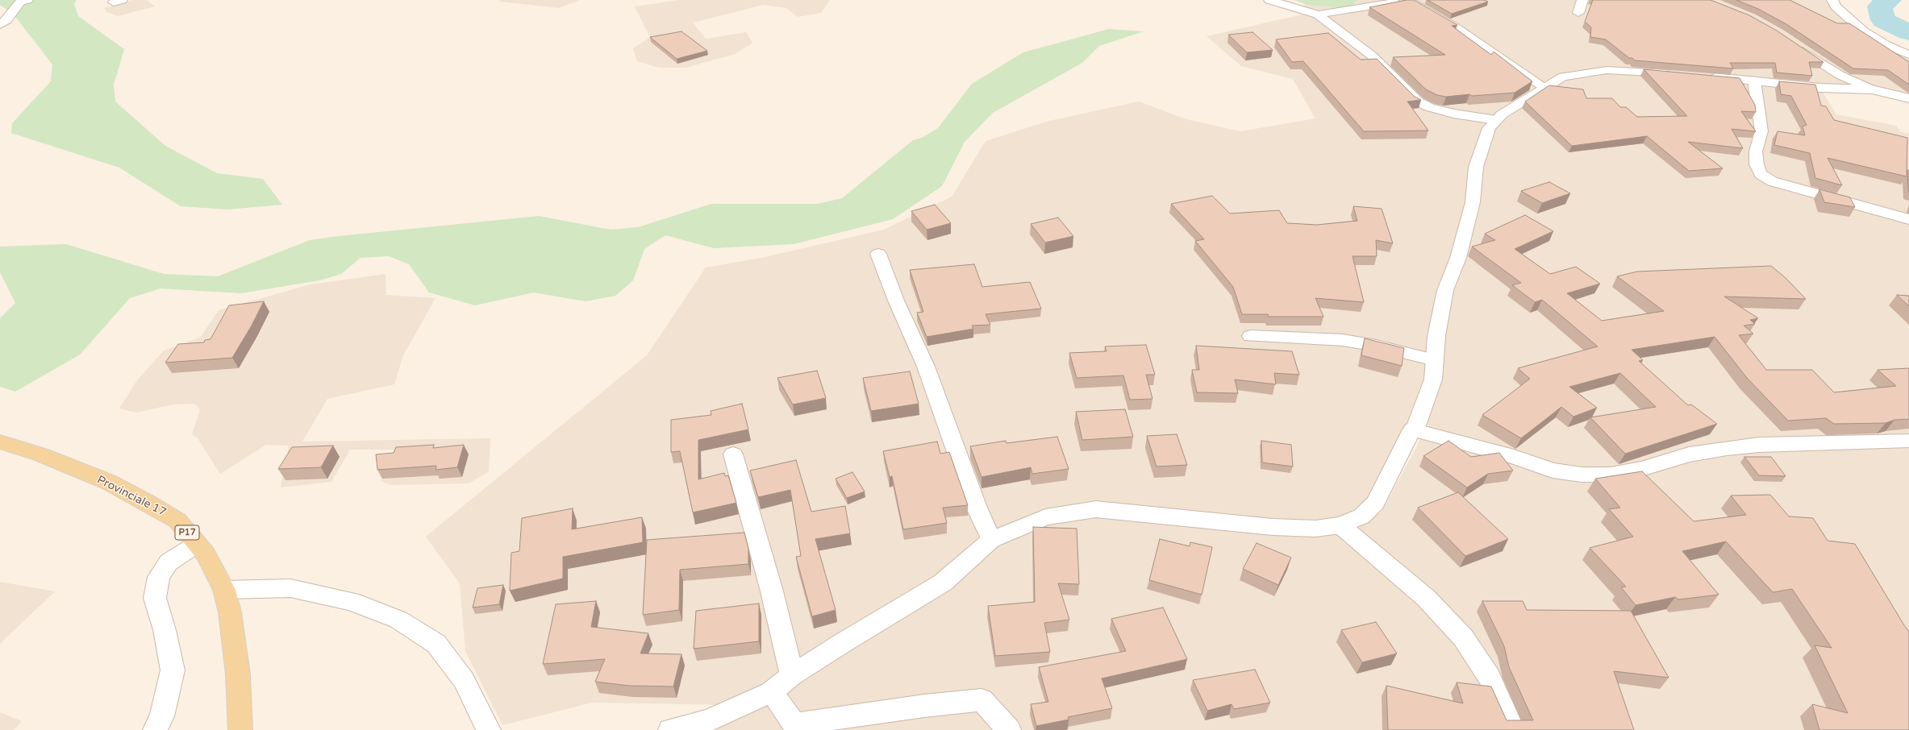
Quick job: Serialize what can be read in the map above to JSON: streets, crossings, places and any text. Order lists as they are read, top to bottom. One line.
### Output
{"streets":{"main road":["Provinciale 17","P17"]}}
